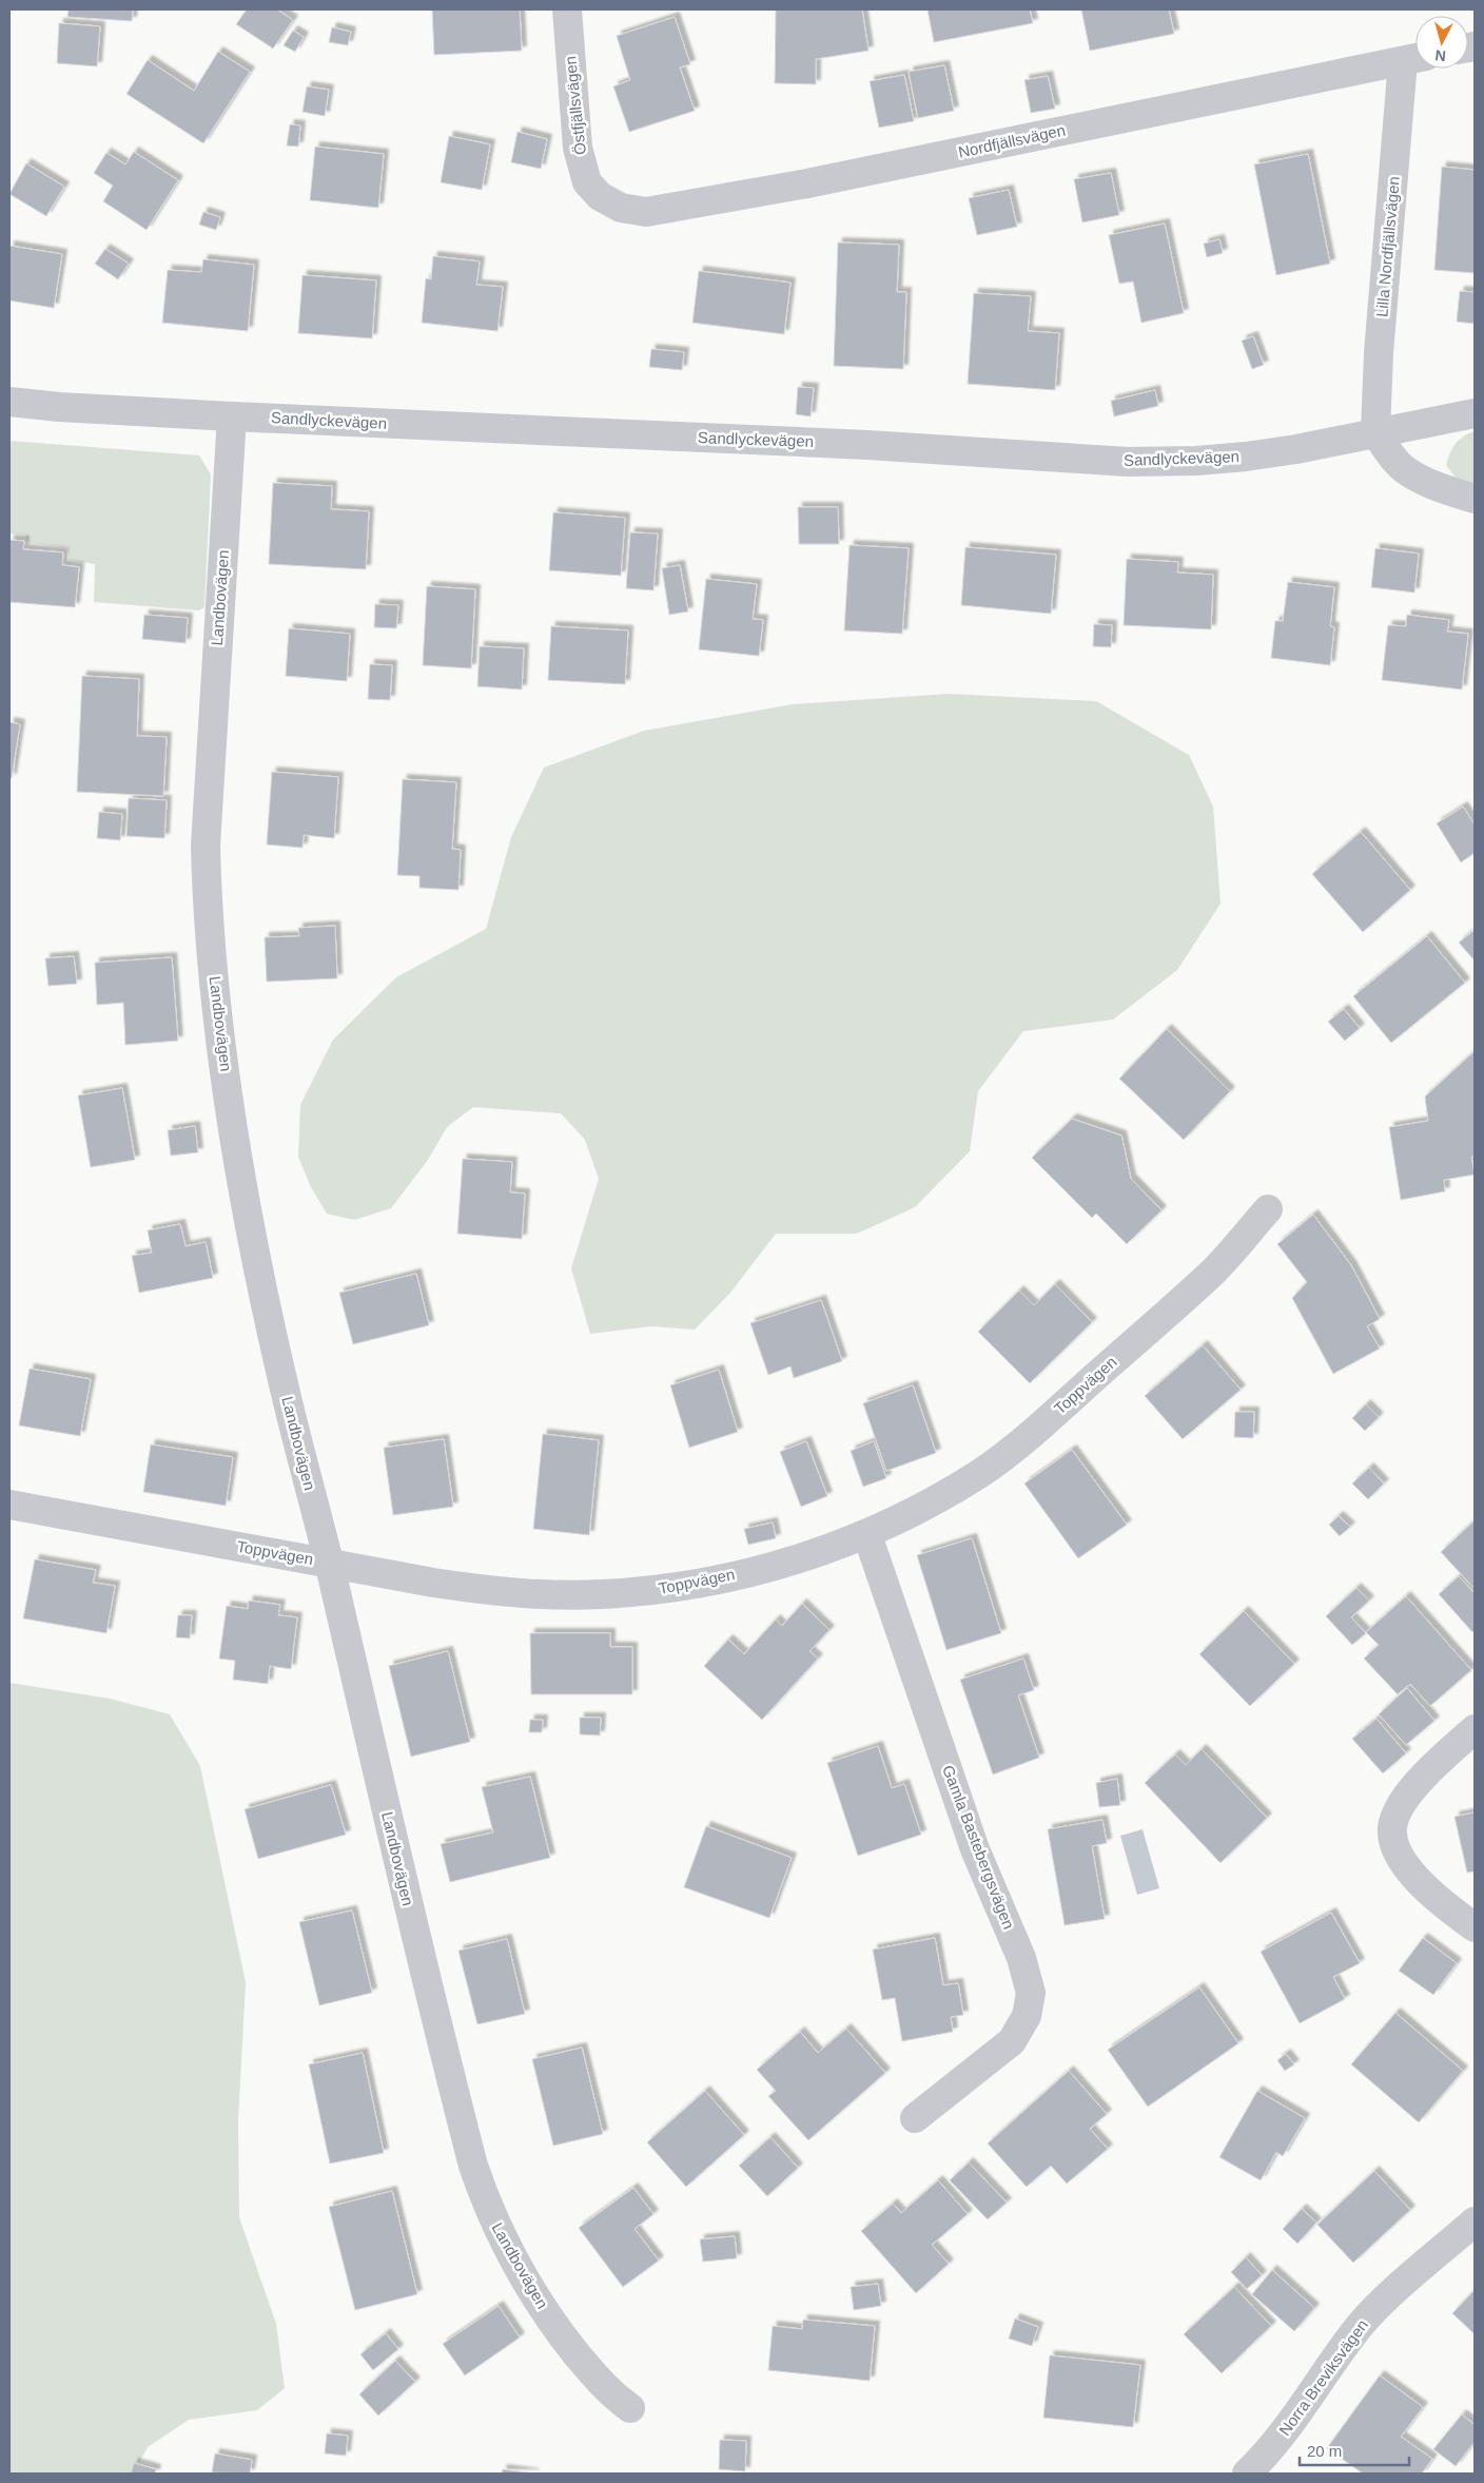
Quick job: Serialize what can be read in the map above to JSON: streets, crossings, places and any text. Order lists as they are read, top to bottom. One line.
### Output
{"streets":{"street":["Östfjällsvägen","Nordfjällsvägen","Lilla Nordfjällsvägen","Sandlyckevägen","Landbovägen","Toppvägen","Gamla Bastebergsvägen","Norra Breviksvägen"]},"crossings":[["Östfjällsvägen","Nordfjällsvägen"],["Nordfjällsvägen","Lilla Nordfjällsvägen"],["Lilla Nordfjällsvägen","Sandlyckevägen"],["Sandlyckevägen","Landbovägen"],["Landbovägen","Toppvägen"],["Toppvägen","Gamla Bastebergsvägen"]],"scale_bar":"20 m","north":"bottom"}
